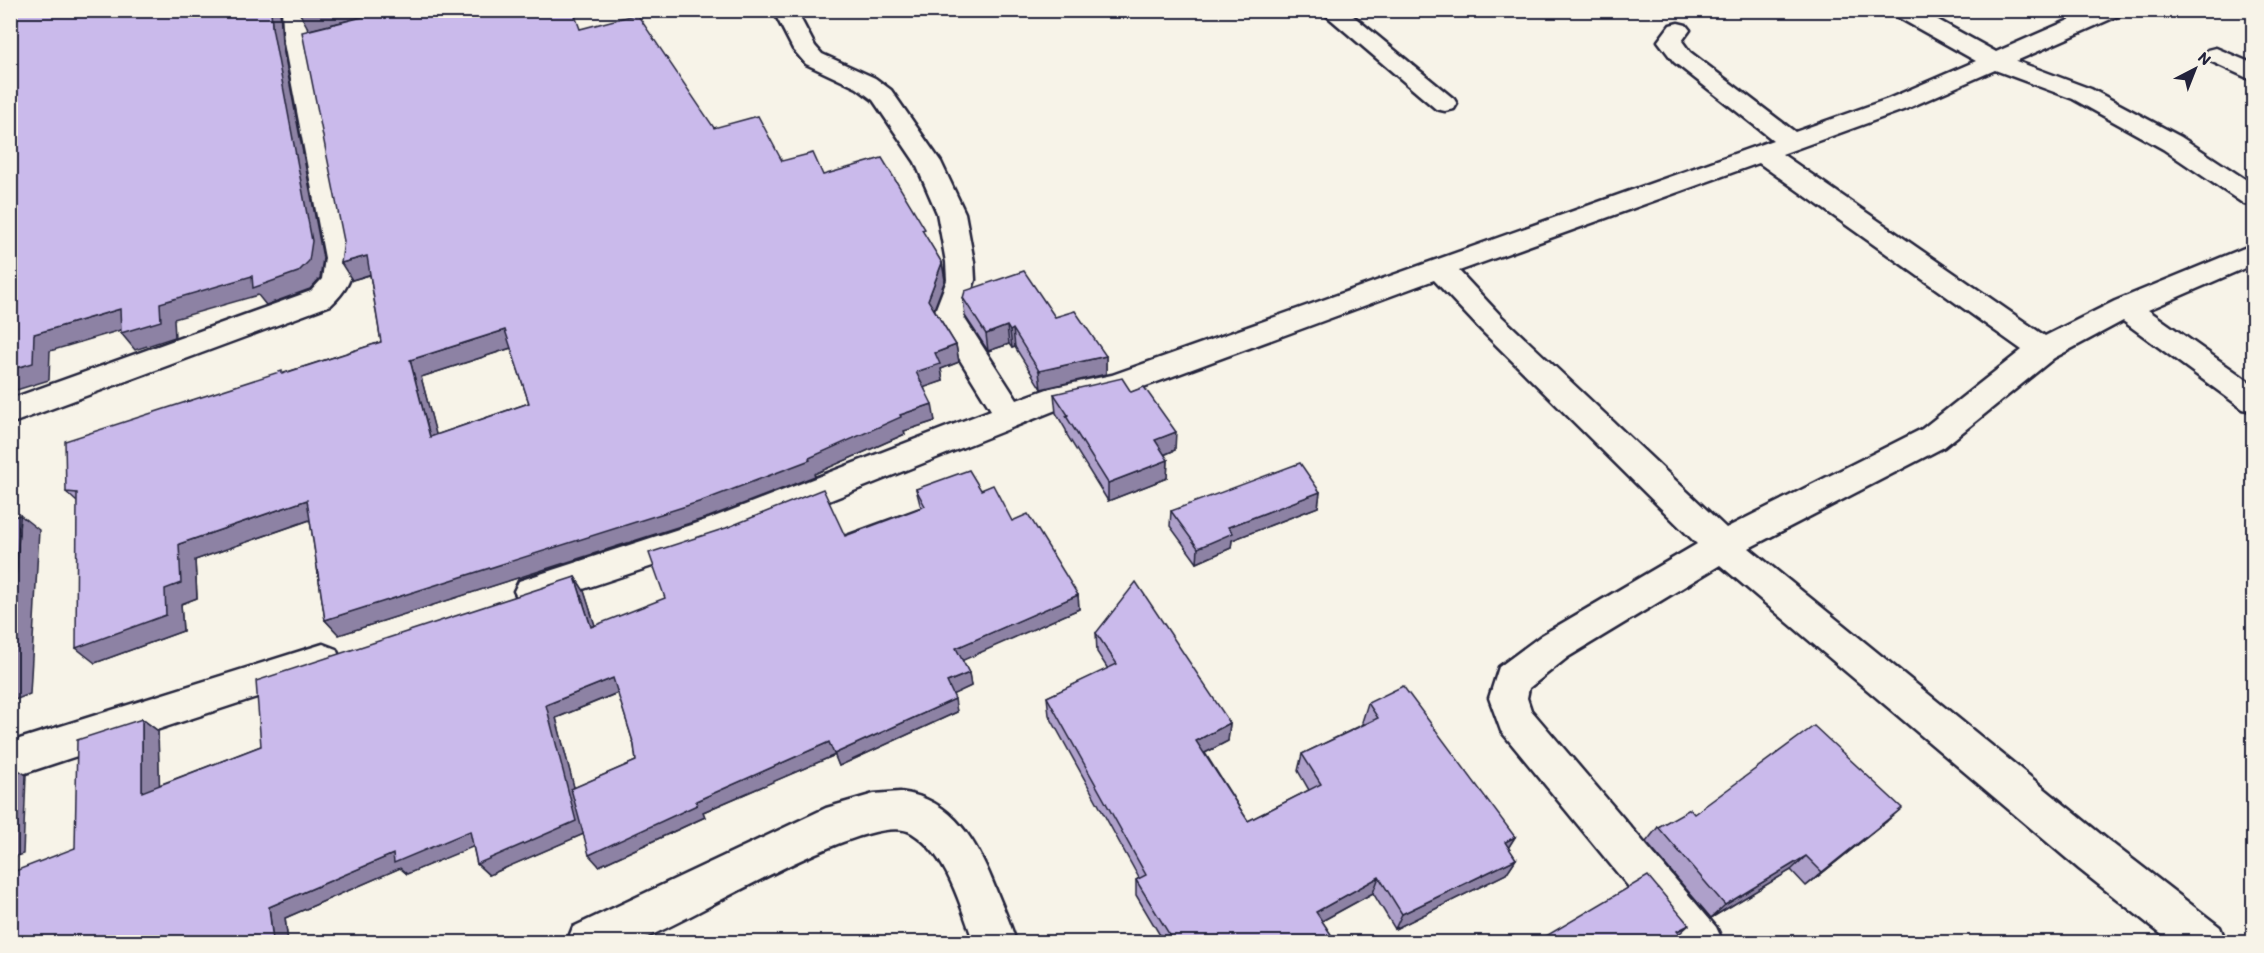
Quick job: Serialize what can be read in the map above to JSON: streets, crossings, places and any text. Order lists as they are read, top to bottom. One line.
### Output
{"north":"top right"}
